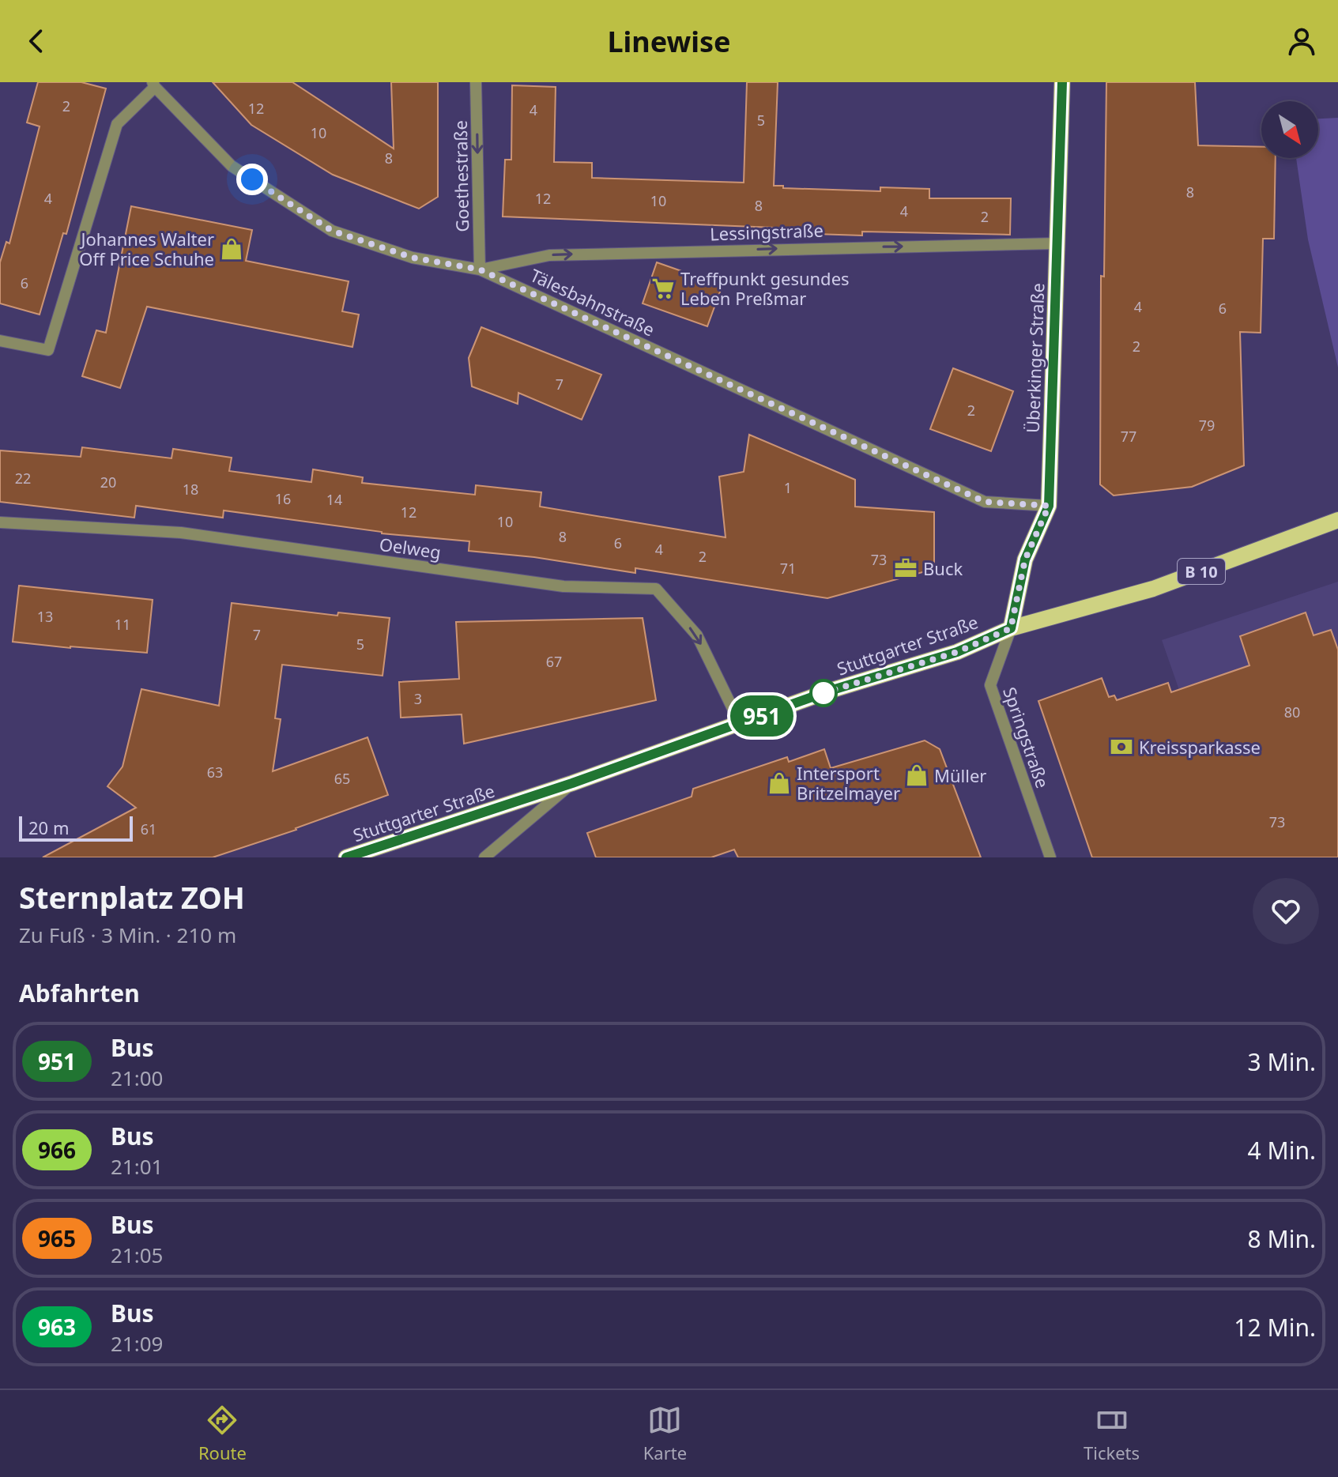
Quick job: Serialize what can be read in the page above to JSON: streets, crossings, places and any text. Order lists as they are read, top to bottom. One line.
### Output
{"streets":{"main road":["Überkinger Straße","B 10","Stuttgarter Straße"],"street":["Goethestraße","Lessingstraße","Tälesbahnstraße","Oelweg","Springstraße"]},"crossings":[["Goethestraße","Lessingstraße"],["Goethestraße","Tälesbahnstraße"],["Lessingstraße","Tälesbahnstraße"],["Lessingstraße","Überkinger Straße"],["Tälesbahnstraße","Überkinger Straße"],["Überkinger Straße","Stuttgarter Straße"],["Überkinger Straße","Springstraße"],["Oelweg","Stuttgarter Straße"],["Stuttgarter Straße","Springstraße"]],"one_way":["Goethestraße","Lessingstraße","Oelweg"],"places":{"shop":["Johannes Walter Off Price Schuhe","Müller","Intersport Britzelmayer"],"supermarket":["Treffpunkt gesundes Leben Preßmar"],"office":["Buck"],"bank":["Kreissparkasse"]},"lines":["bus line 951"],"house_numbers":["2","12","4","5","10","8","8","4","12","10","8","4","2","6","4","6","2","7","2","79","77","22","20","1","18","16","14","12","10","8","6","4","2","73","71","13","11","7","5","67","3","80","63","65","73","61"],"scale_bar":"20 m","north":"bottom right","page":{"header":"Linewise","on_map":"951","scale":"20 m","heading":[["Sternplatz ZOH","Zu Fuß · 3 Min. · 210 m"],"Abfahrten"],"list":[{"mark":"951","name":"Bus","note":"21:00","value":"3 Min."},{"mark":"966","name":"Bus","note":"21:01","value":"4 Min."},{"mark":"965","name":"Bus","note":"21:05","value":"8 Min."},{"mark":"963","name":"Bus","note":"21:09","value":"12 Min."}],"tabs":["Route","Karte","Tickets"]}}
